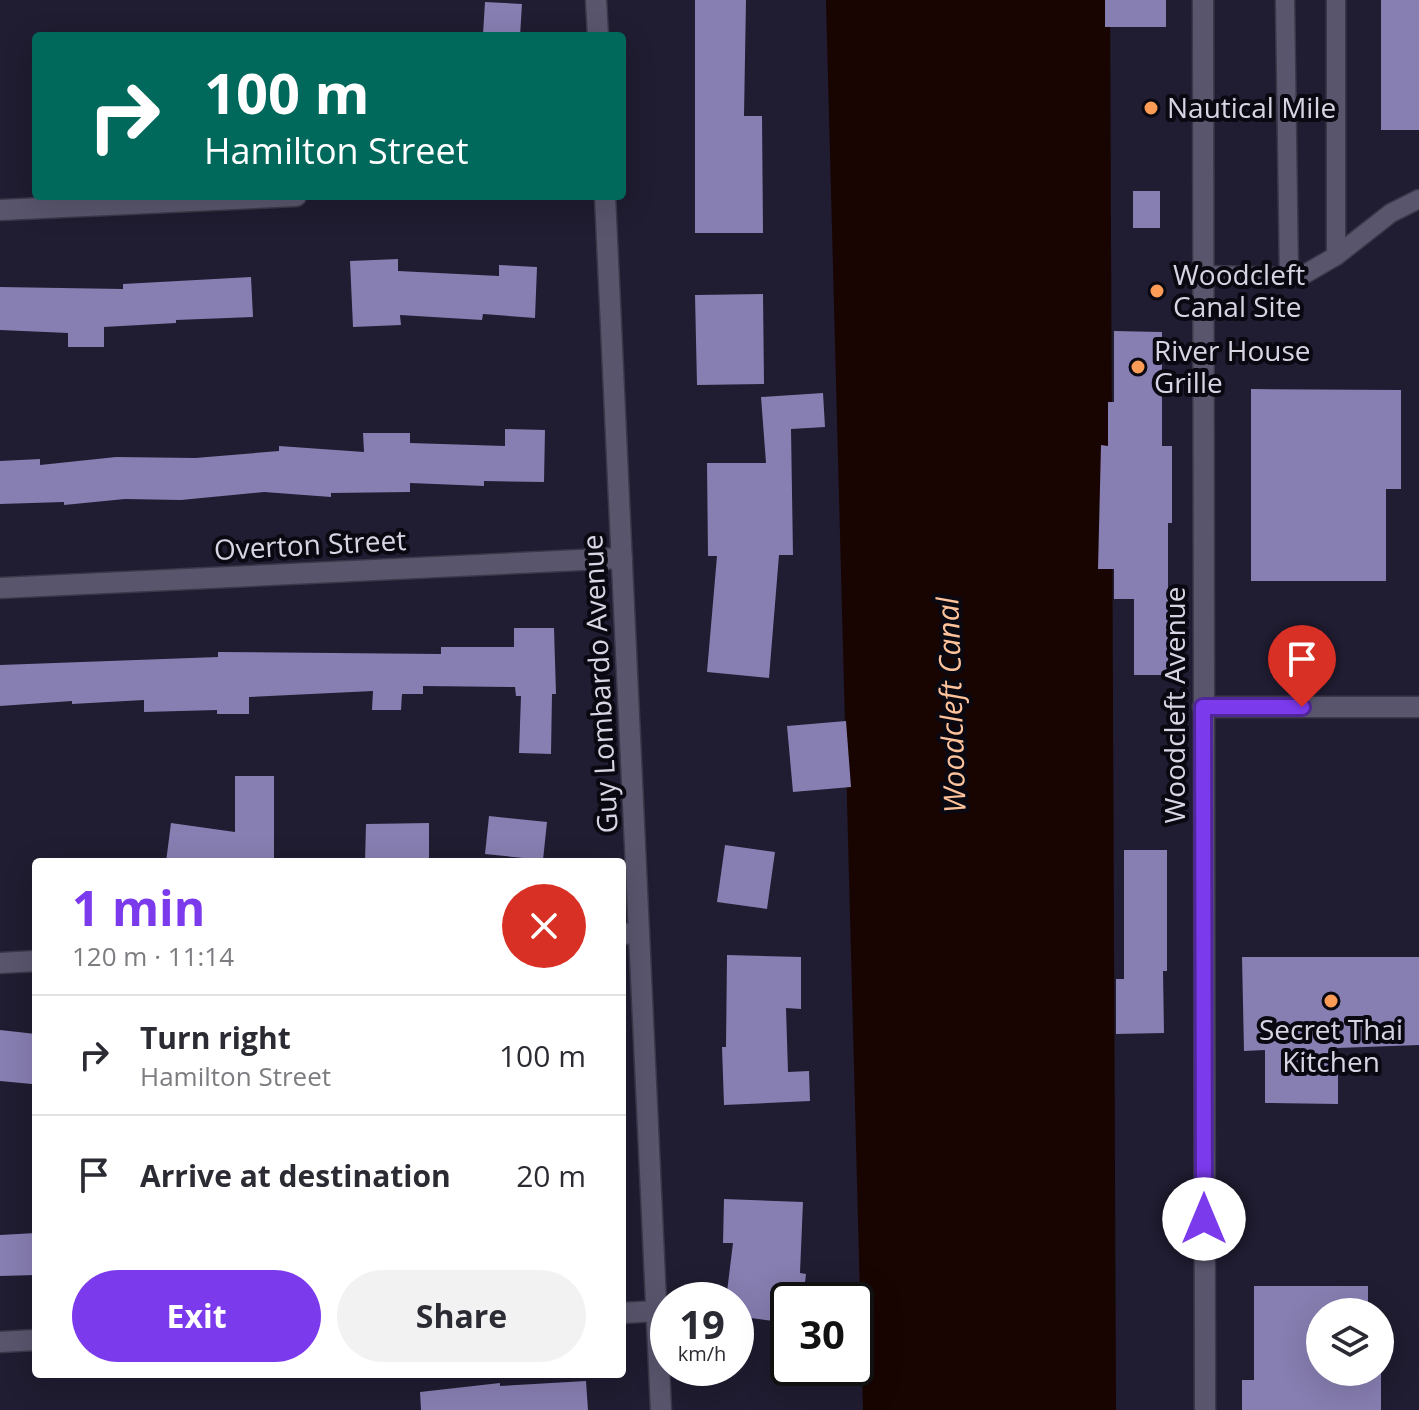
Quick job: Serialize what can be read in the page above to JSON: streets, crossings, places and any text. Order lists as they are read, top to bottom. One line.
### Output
{"streets":{"street":["Overton Street","Guy Lombardo Avenue","Woodcleft Avenue"]},"crossings":[["Overton Street","Guy Lombardo Avenue"]],"water":["Woodcleft Canal"],"places":["Nautical Mile","Woodcleft Canal Site","River House Grille","Secret Thai Kitchen"],"page":{"turn":["100 m","Hamilton Street"],"heading":["1 min","120 m · 11:14"],"list":[{"name":"Turn right","note":"Hamilton Street","value":"100 m"},{"name":"Arrive at destination","value":"20 m"}],"buttons":["Exit","Share"],"speed":"19 km/h","limit":"30"}}
